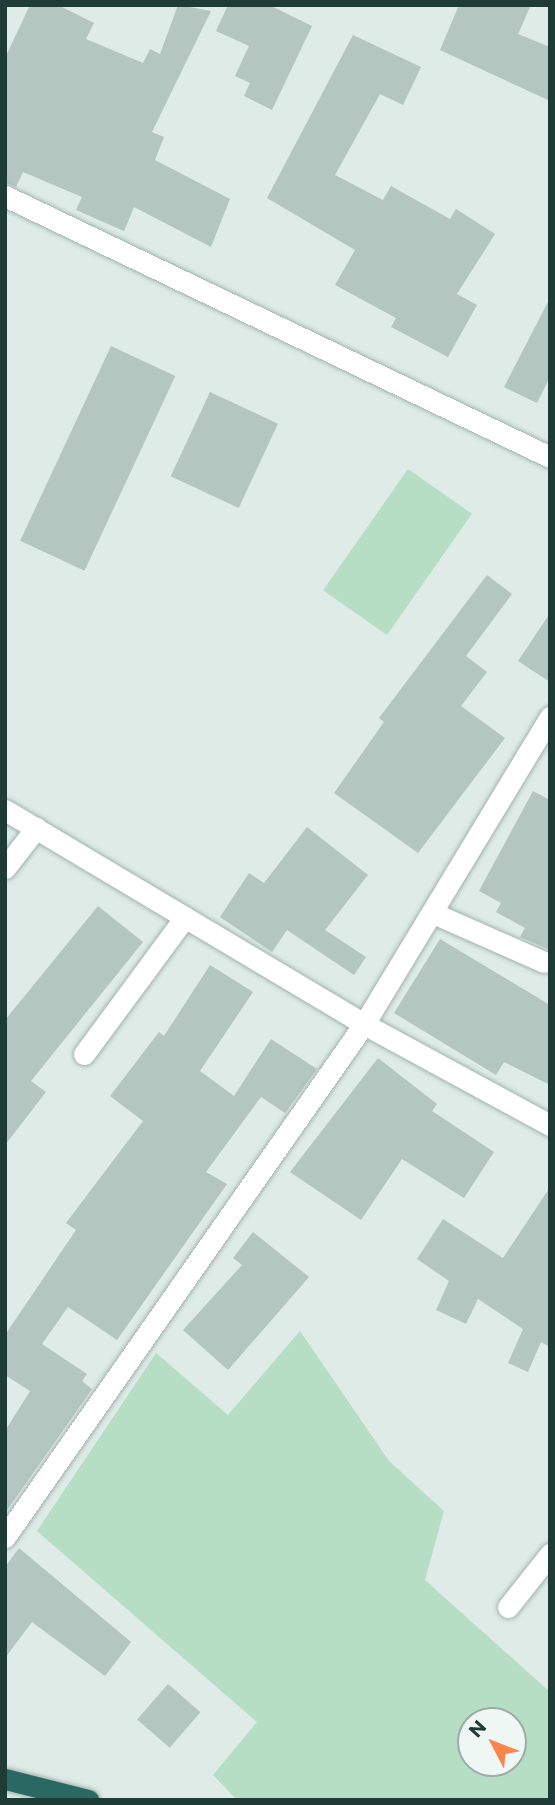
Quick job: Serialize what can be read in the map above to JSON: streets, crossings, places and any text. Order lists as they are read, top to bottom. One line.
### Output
{"north":"top left"}
